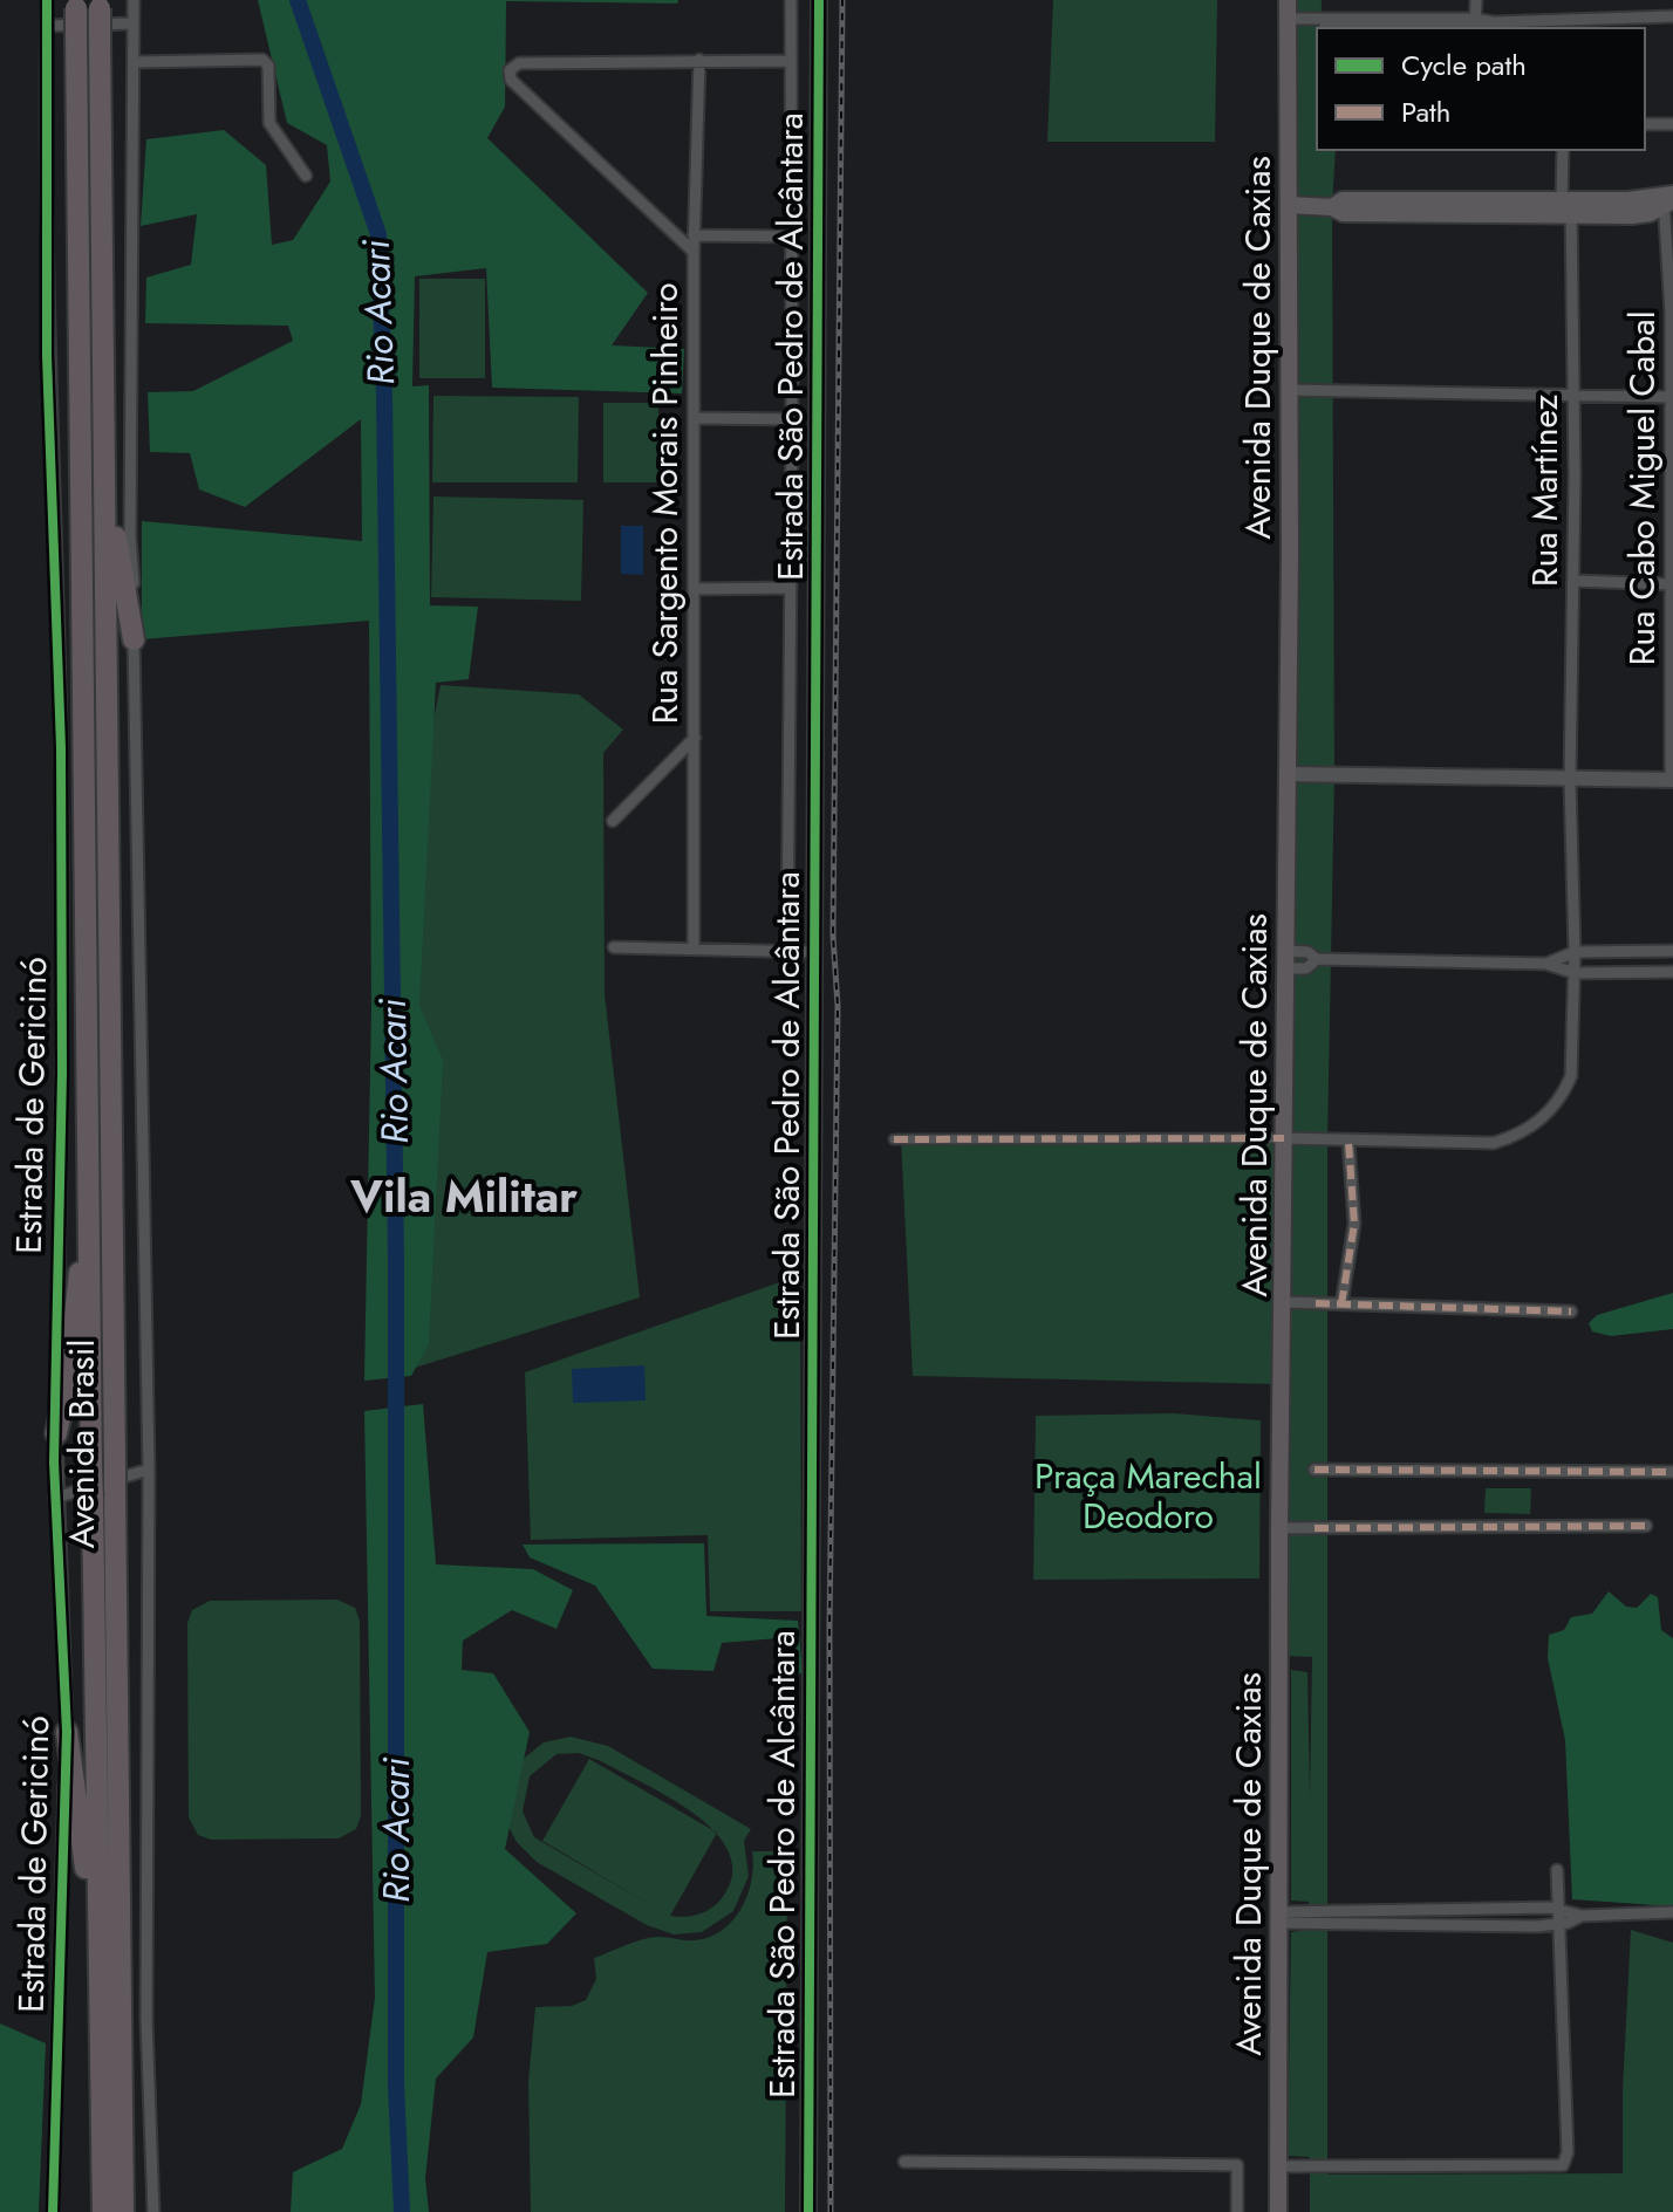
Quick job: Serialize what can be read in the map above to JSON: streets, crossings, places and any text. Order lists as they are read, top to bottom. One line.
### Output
{"streets":{"highway":["Avenida Brasil"],"main road":["Avenida Duque de Caxias"],"street":["Estrada São Pedro de Alcântara","Rua Cabo Miguel Cabal","Rua Martínez","Rua Sargento Morais Pinheiro","Estrada de Gericinó"]},"districts":["Vila Militar"],"water":["Rio Acari"],"parks":["Praça Marechal Deodoro"],"legend":["Cycle path","Path"]}
